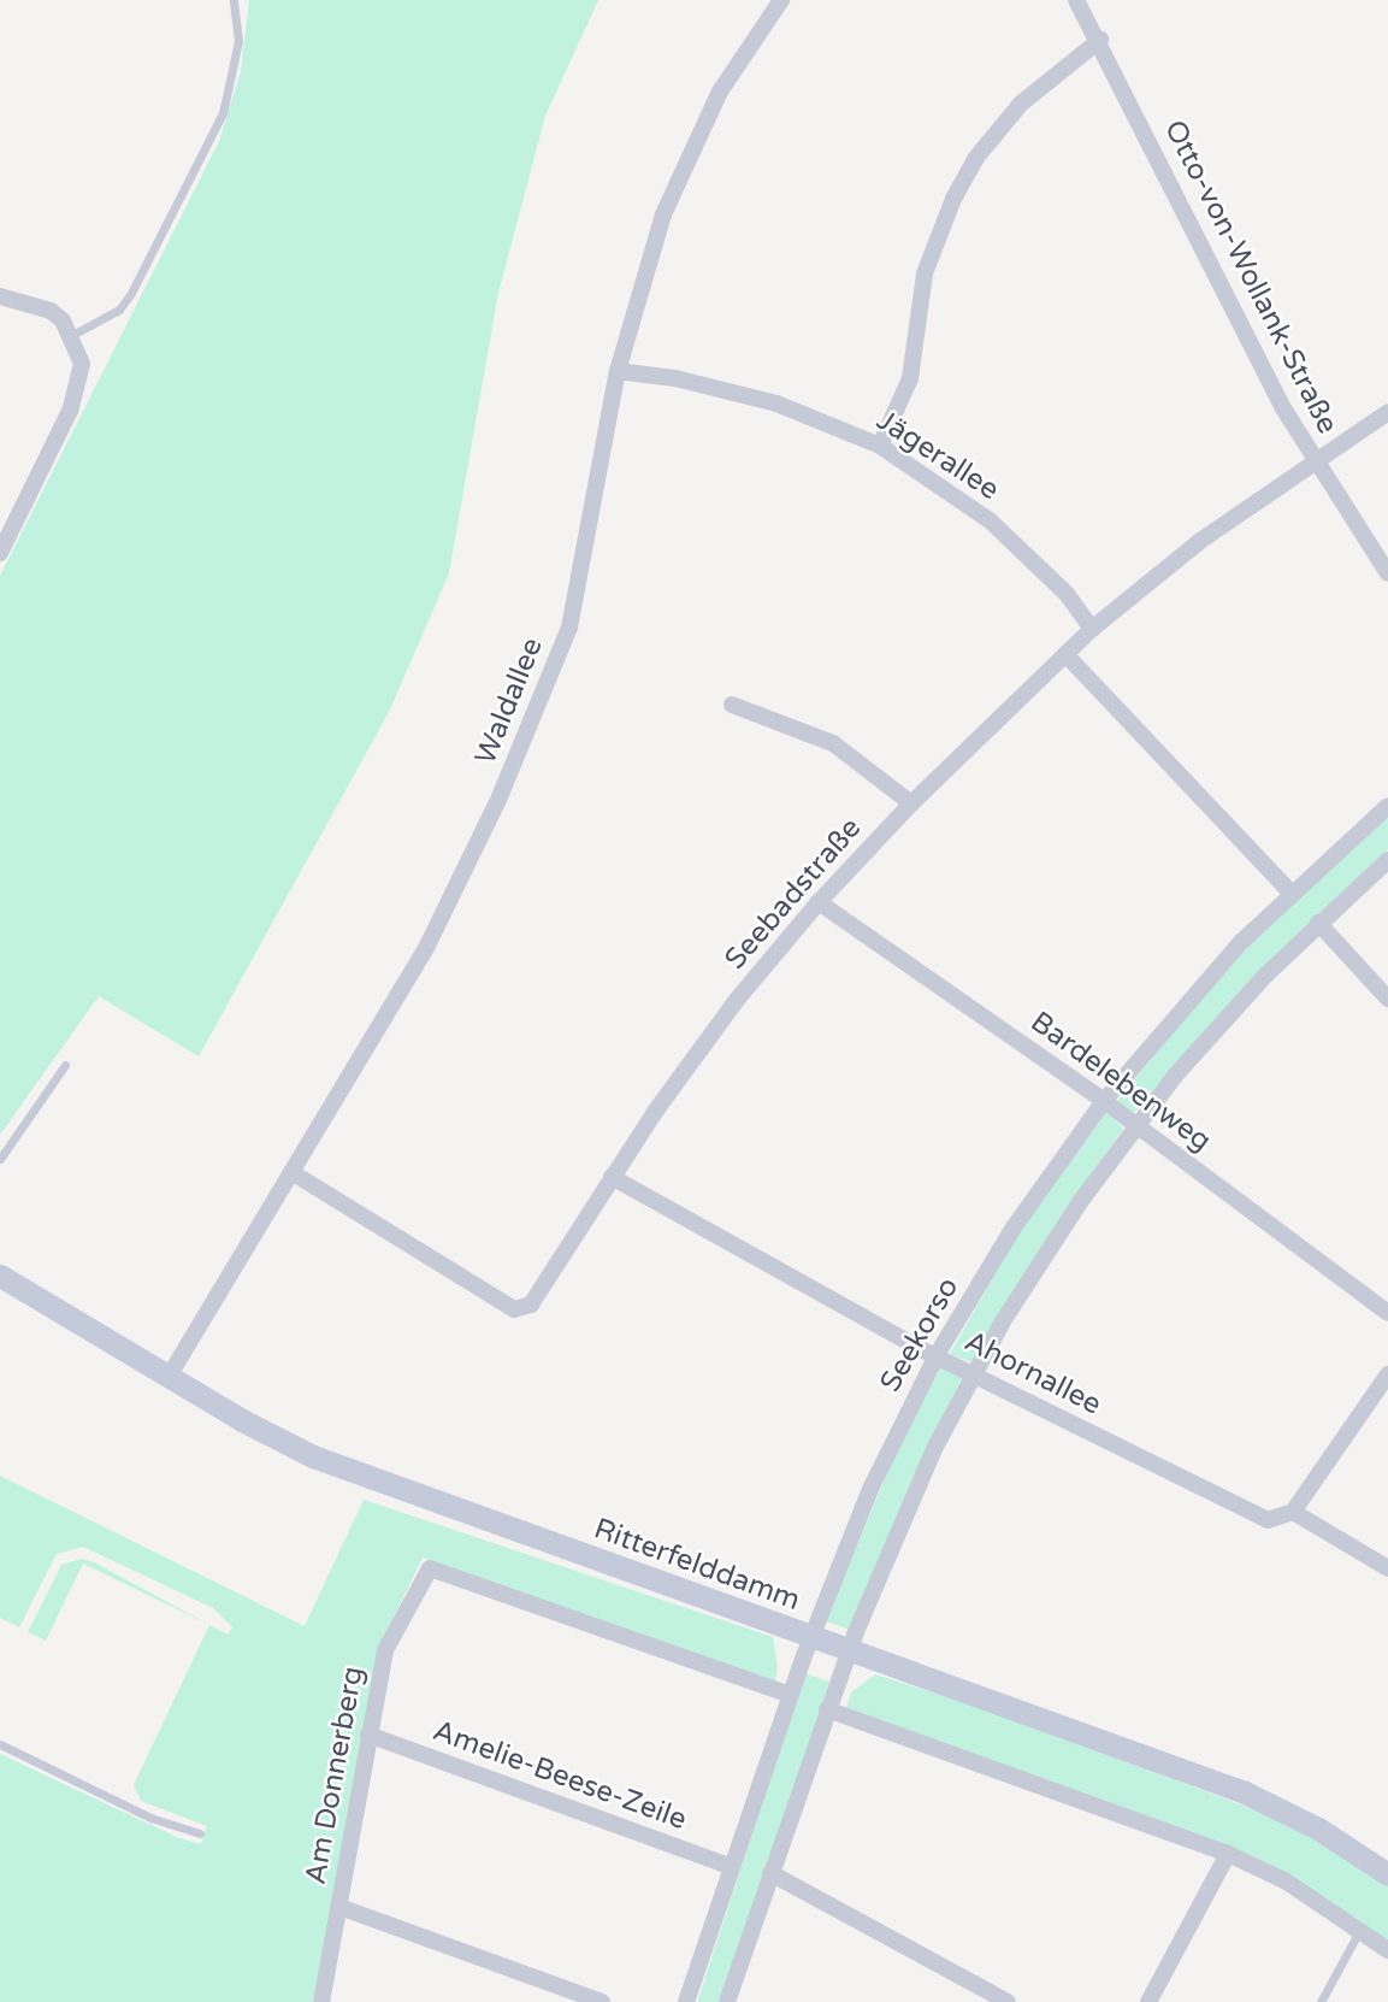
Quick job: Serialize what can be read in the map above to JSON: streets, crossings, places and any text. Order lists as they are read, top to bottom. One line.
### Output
{"streets":{"main road":["Ritterfelddamm"],"street":["Otto-von-Wollank-Straße","Jägerallee","Waldallee","Seebadstraße","Bardelebenweg","Seekorso","Ahornallee","Am Donnerberg","Amelie-Beese-Zeile"]},"crossings":[["Otto-von-Wollank-Straße","Seebadstraße"],["Jägerallee","Waldallee"],["Jägerallee","Seebadstraße"],["Waldallee","Seebadstraße"],["Waldallee","Ritterfelddamm"],["Seebadstraße","Bardelebenweg"],["Seebadstraße","Ahornallee"],["Bardelebenweg","Seekorso"],["Seekorso","Ahornallee"],["Seekorso","Ritterfelddamm"],["Seekorso","Am Donnerberg"],["Seekorso","Amelie-Beese-Zeile"],["Am Donnerberg","Amelie-Beese-Zeile"]]}
